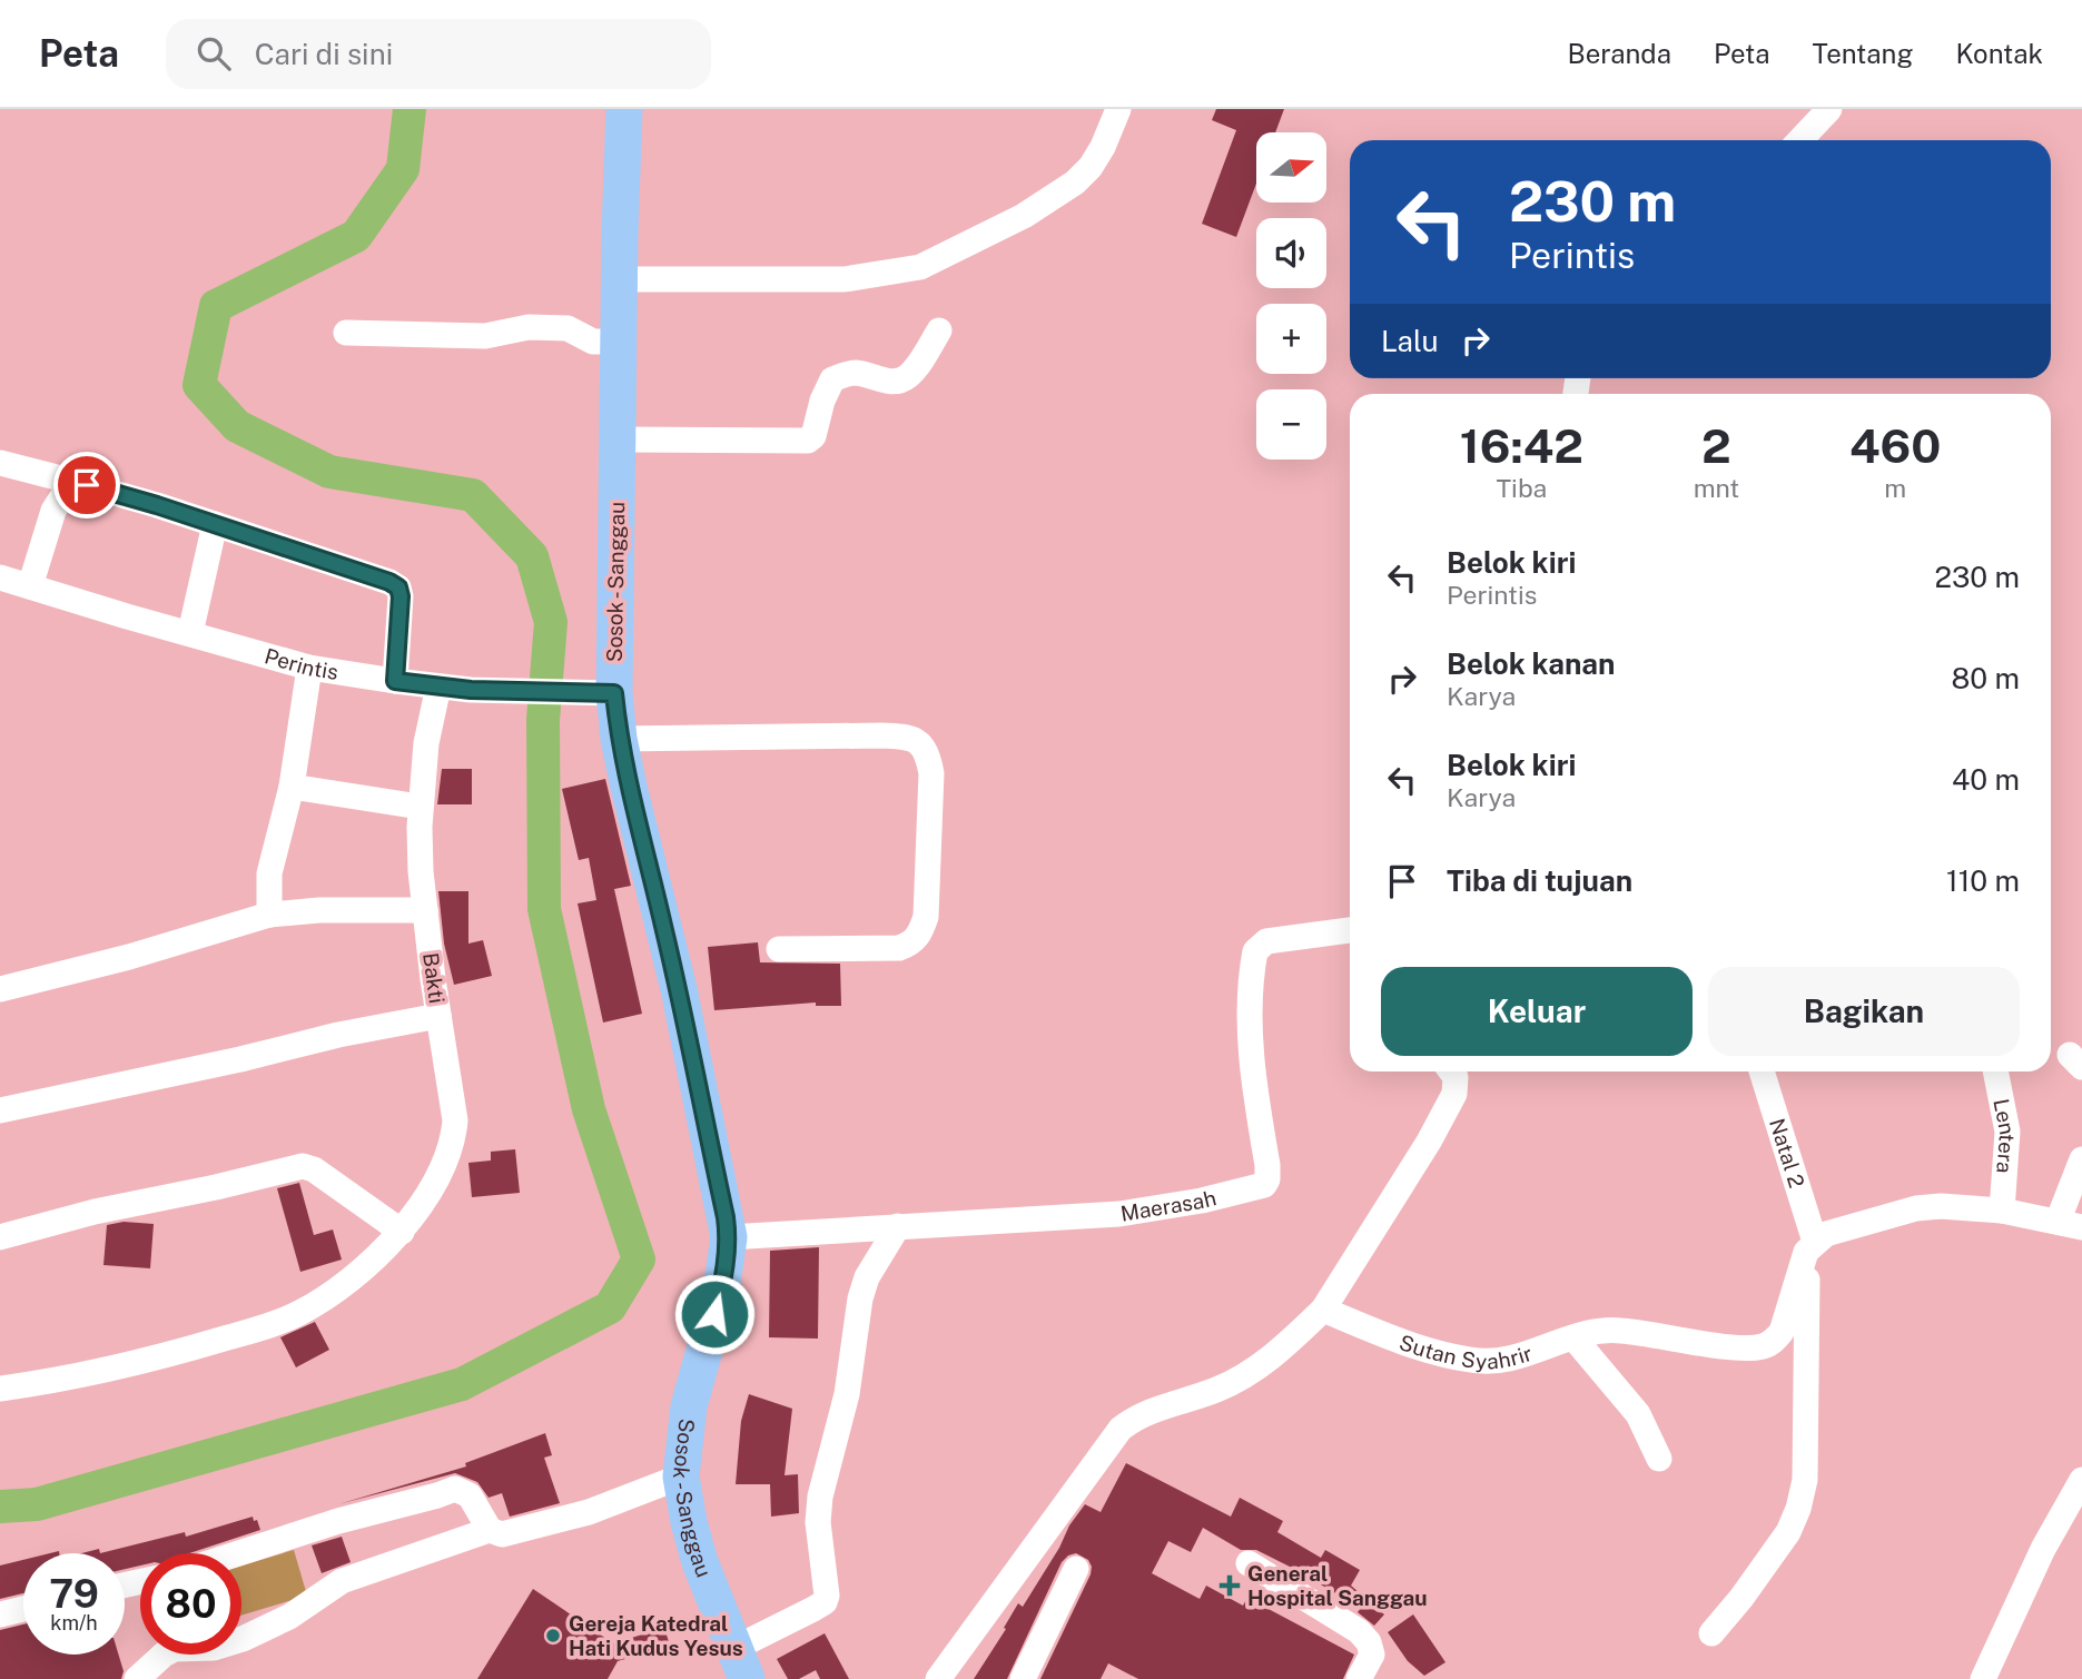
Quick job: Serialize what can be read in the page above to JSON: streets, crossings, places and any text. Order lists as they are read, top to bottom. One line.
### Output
{"streets":{"highway":["Sosok - Sanggau"],"street":["Perintis","Bakti","Lentera","Natal 2","Maerasah","Sutan Syahrir"]},"crossings":[["Sosok - Sanggau","Perintis"],["Sosok - Sanggau","Maerasah"],["Perintis","Bakti"],["Natal 2","Sutan Syahrir"]],"places":{"health":["General Hospital Sanggau"],"other":["Gereja Katedral Hati Kudus Yesus"]},"north":"right","page":{"header":"Peta","search":"Cari di sini","nav":["Beranda","Peta","Tentang","Kontak"],"map_buttons":["+","−"],"turn":["230 m","Perintis"],"then":"Lalu","eta":["16:42","Tiba","2","mnt","460","m"],"list":[{"name":"Belok kiri","note":"Perintis","value":"230 m"},{"name":"Belok kanan","note":"Karya","value":"80 m"},{"name":"Belok kiri","note":"Karya","value":"40 m"},{"name":"Tiba di tujuan","value":"110 m"}],"buttons":["Keluar","Bagikan"],"speed":"79 km/h","limit":"80"}}
